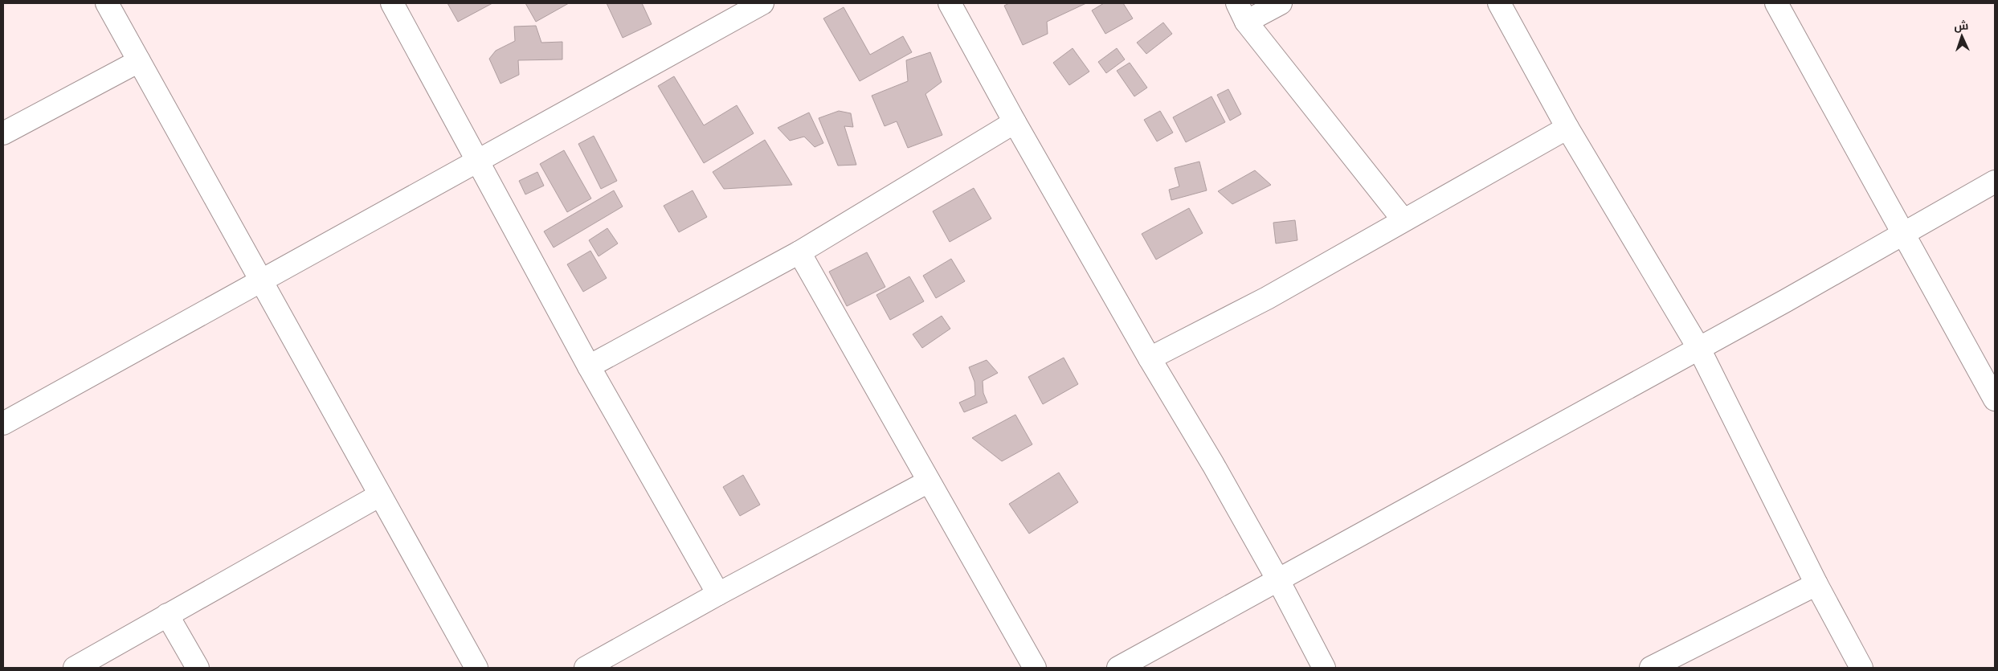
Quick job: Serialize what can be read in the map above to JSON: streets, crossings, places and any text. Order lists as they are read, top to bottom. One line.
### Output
{"north":"top"}
